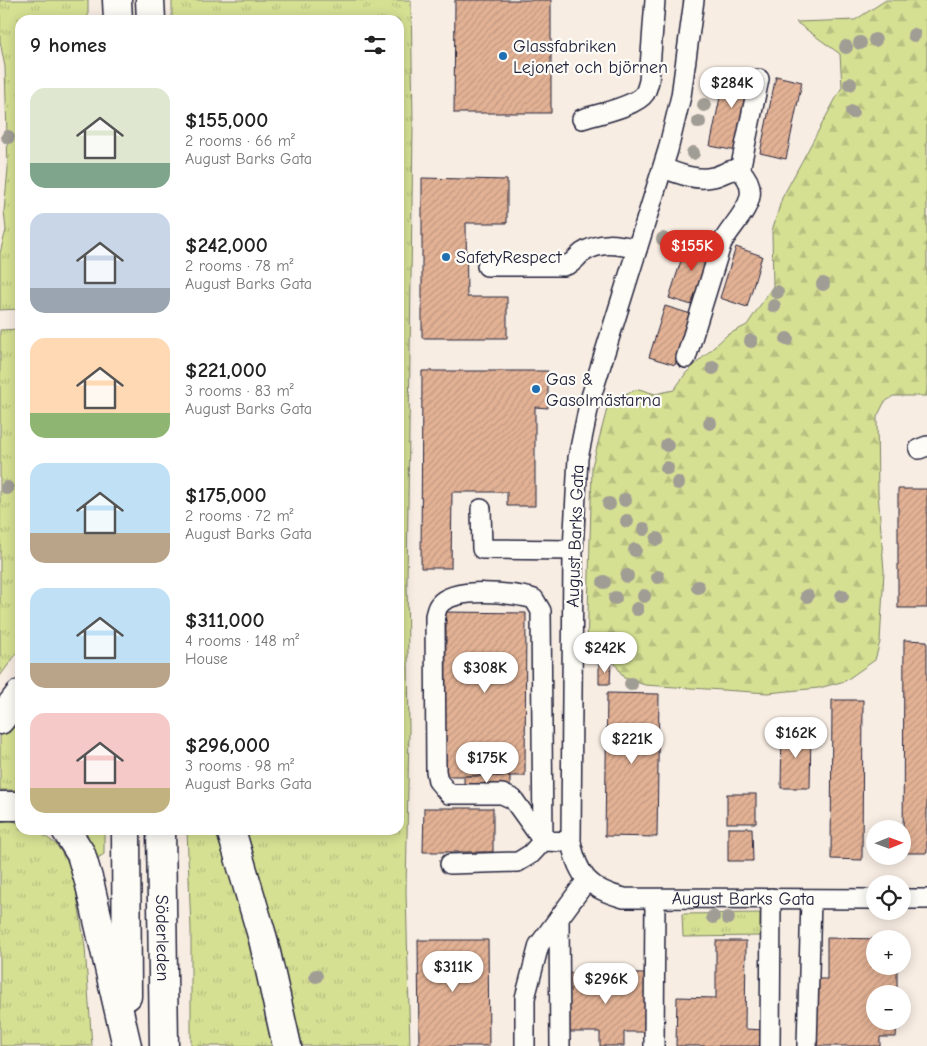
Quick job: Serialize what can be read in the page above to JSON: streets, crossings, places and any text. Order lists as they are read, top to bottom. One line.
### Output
{"streets":{"highway":["Söderleden"],"street":["August Barks Gata"]},"places":["Glassfabriken Lejonet och björnen","SafetyRespect","Gas & Gasolmästarna"],"north":"right","page":{"heading":"9 homes","price":["$284K","$155K","$242K","$308K","$162K","$221K","$175K","$311K","$296K"],"list":[{"name":"$155,000","note":"2 rooms · 66 m² · August Barks Gata"},{"name":"$242,000","note":"2 rooms · 78 m² · August Barks Gata"},{"name":"$221,000","note":"3 rooms · 83 m² · August Barks Gata"},{"name":"$175,000","note":"2 rooms · 72 m² · August Barks Gata"},{"name":"$311,000","note":"4 rooms · 148 m² · House"},{"name":"$296,000","note":"3 rooms · 98 m² · August Barks Gata"}],"map_buttons":["+","−"]}}
